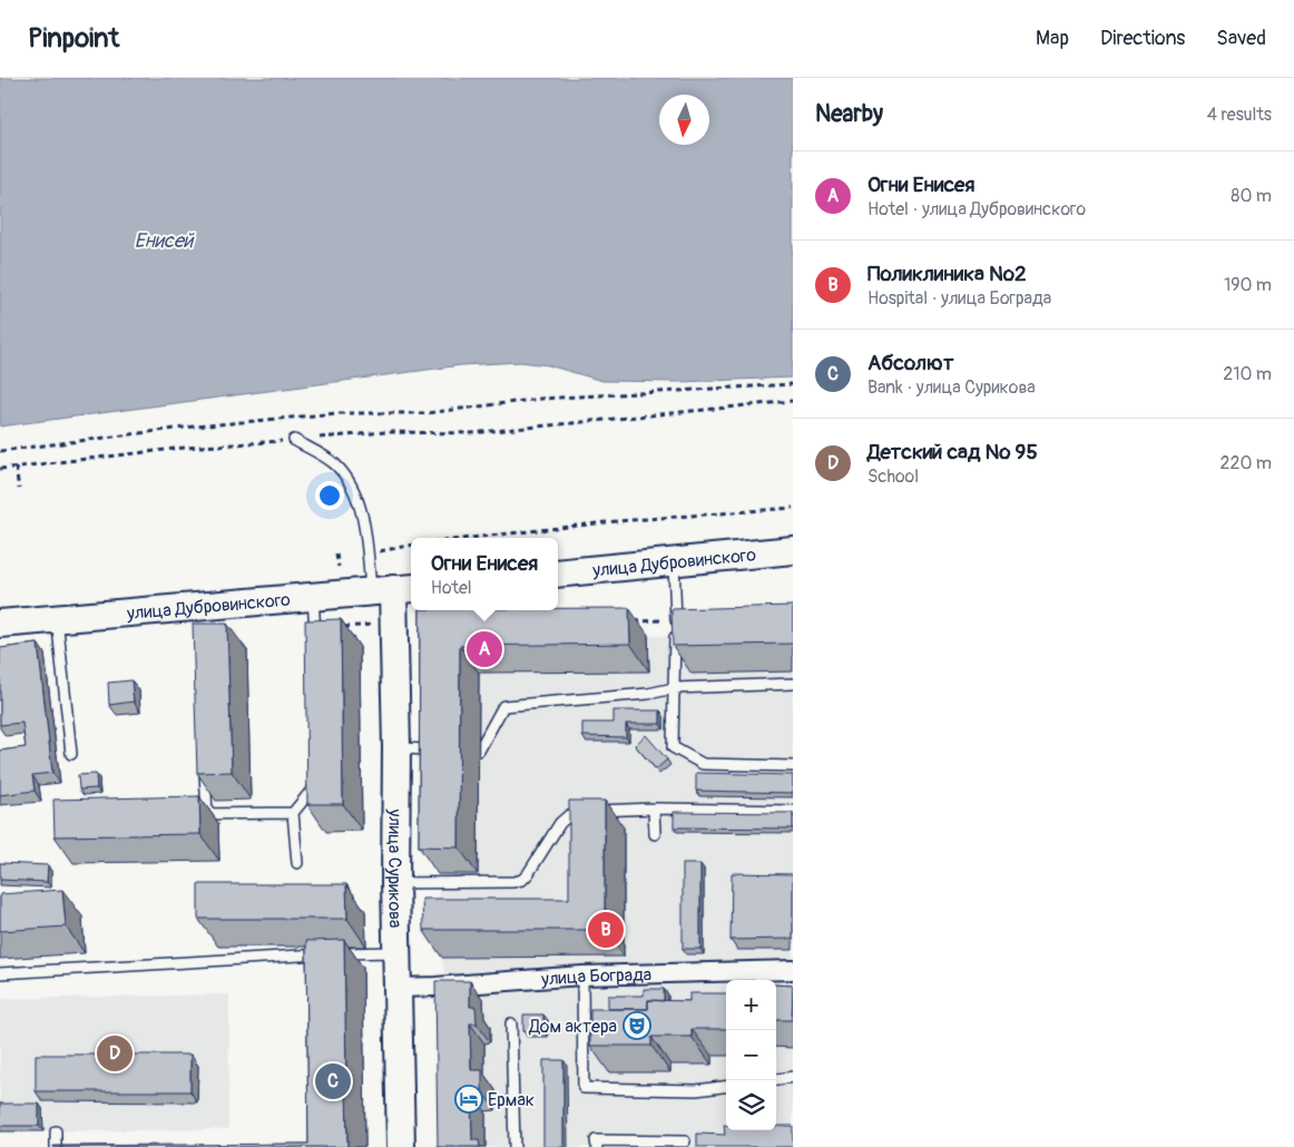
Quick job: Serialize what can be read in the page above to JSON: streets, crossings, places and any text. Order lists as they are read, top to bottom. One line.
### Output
{"streets":{"main road":["улица Дубровинского","улица Сурикова"],"street":["улица Бограда"]},"crossings":[["улица Дубровинского","улица Сурикова"],["улица Сурикова","улица Бограда"]],"water":["Енисей"],"places":{"theatre":["Дом актера"],"hotel":["Ермак"]},"north":"bottom","page":{"header":"Pinpoint","nav":["Map","Directions","Saved"],"heading":["Nearby","4 results"],"list":[{"mark":"A","name":"Огни Енисея","note":"Hotel · улица Дубровинского","value":"80 m"},{"mark":"B","name":"Поликлиника №2","note":"Hospital · улица Бограда","value":"190 m"},{"mark":"C","name":"Абсолют","note":"Bank · улица Сурикова","value":"210 m"},{"mark":"D","name":"Детский сад № 95","note":"School","value":"220 m"}],"popup":["Огни Енисея","Hotel"],"pins":["A","B","D","C"],"map_buttons":["+","−"]}}
